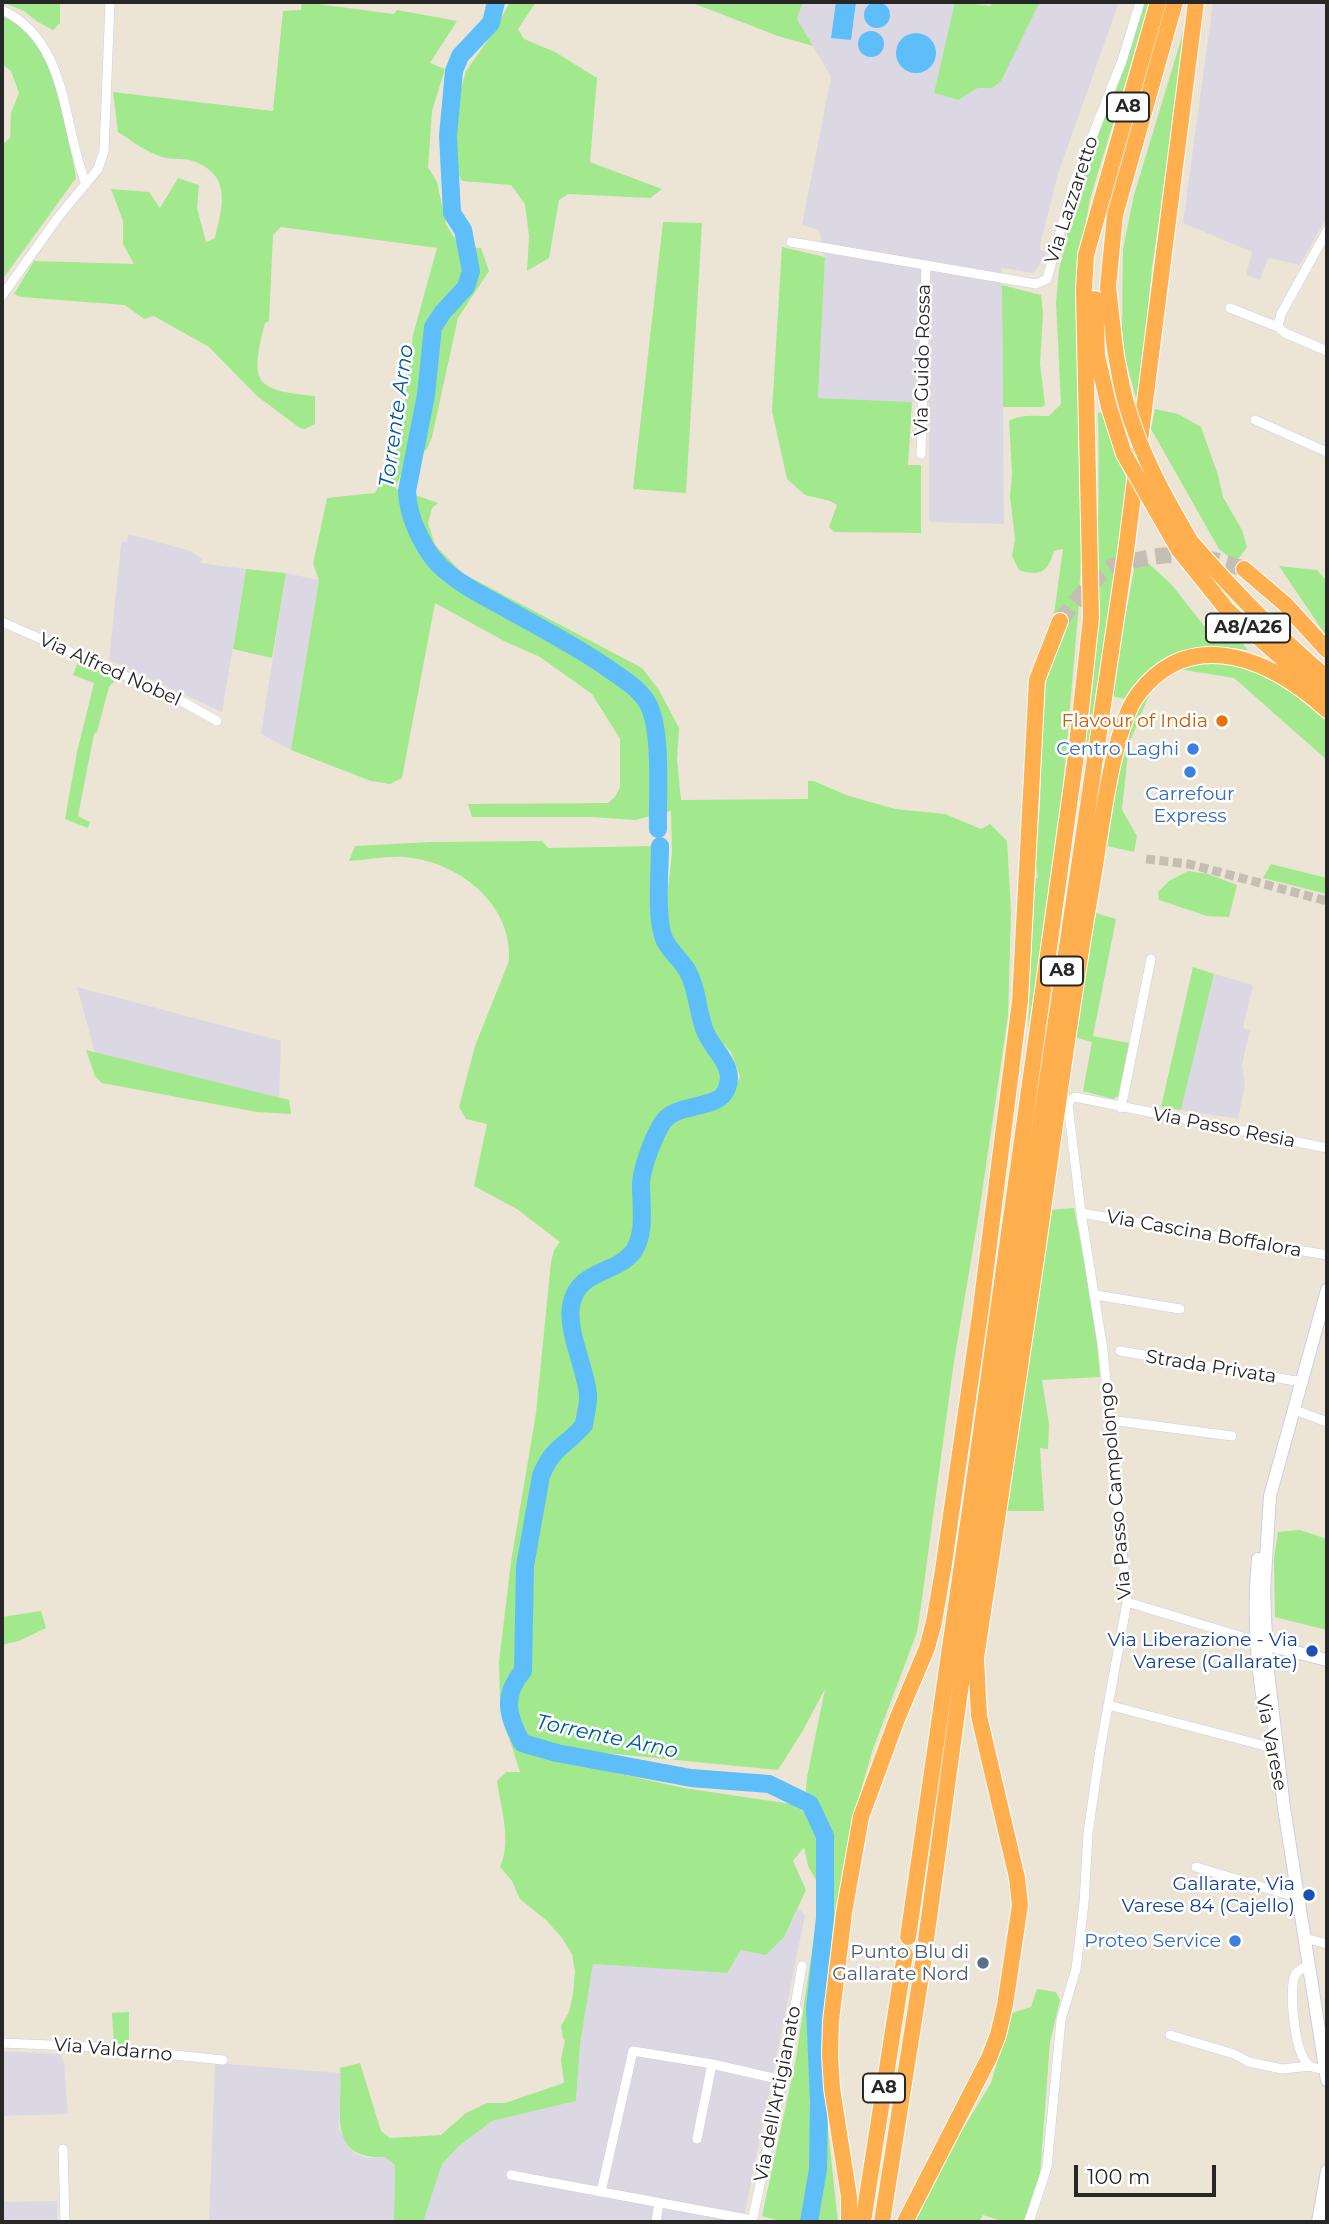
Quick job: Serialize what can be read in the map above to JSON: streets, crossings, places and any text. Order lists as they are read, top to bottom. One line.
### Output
{"streets":{"highway":["A8","A8/A26"],"main road":["Via Varese"],"street":["Via Lazzaretto","Via Guido Rossa","Via Alfred Nobel","Via Passo Resia","Via Cascina Boffalora","Strada Privata","Via Passo Campolongo","Via Valdarno","Via dell'Artigianato"]},"crossings":[["Via Lazzaretto","Via Guido Rossa"],["Via Passo Resia","Via Passo Campolongo"],["Via Cascina Boffalora","Via Passo Campolongo"],["Strada Privata","Via Varese"]],"water":["Torrente Arno"],"places":["Flavour of India","Centro Laghi","Carrefour Express","Via Liberazione - Via Varese (Gallarate)","Gallarate, Via Varese 84 (Cajello)","Proteo Service","Punto Blu di Gallarate Nord"],"scale_bar":"100 m"}
